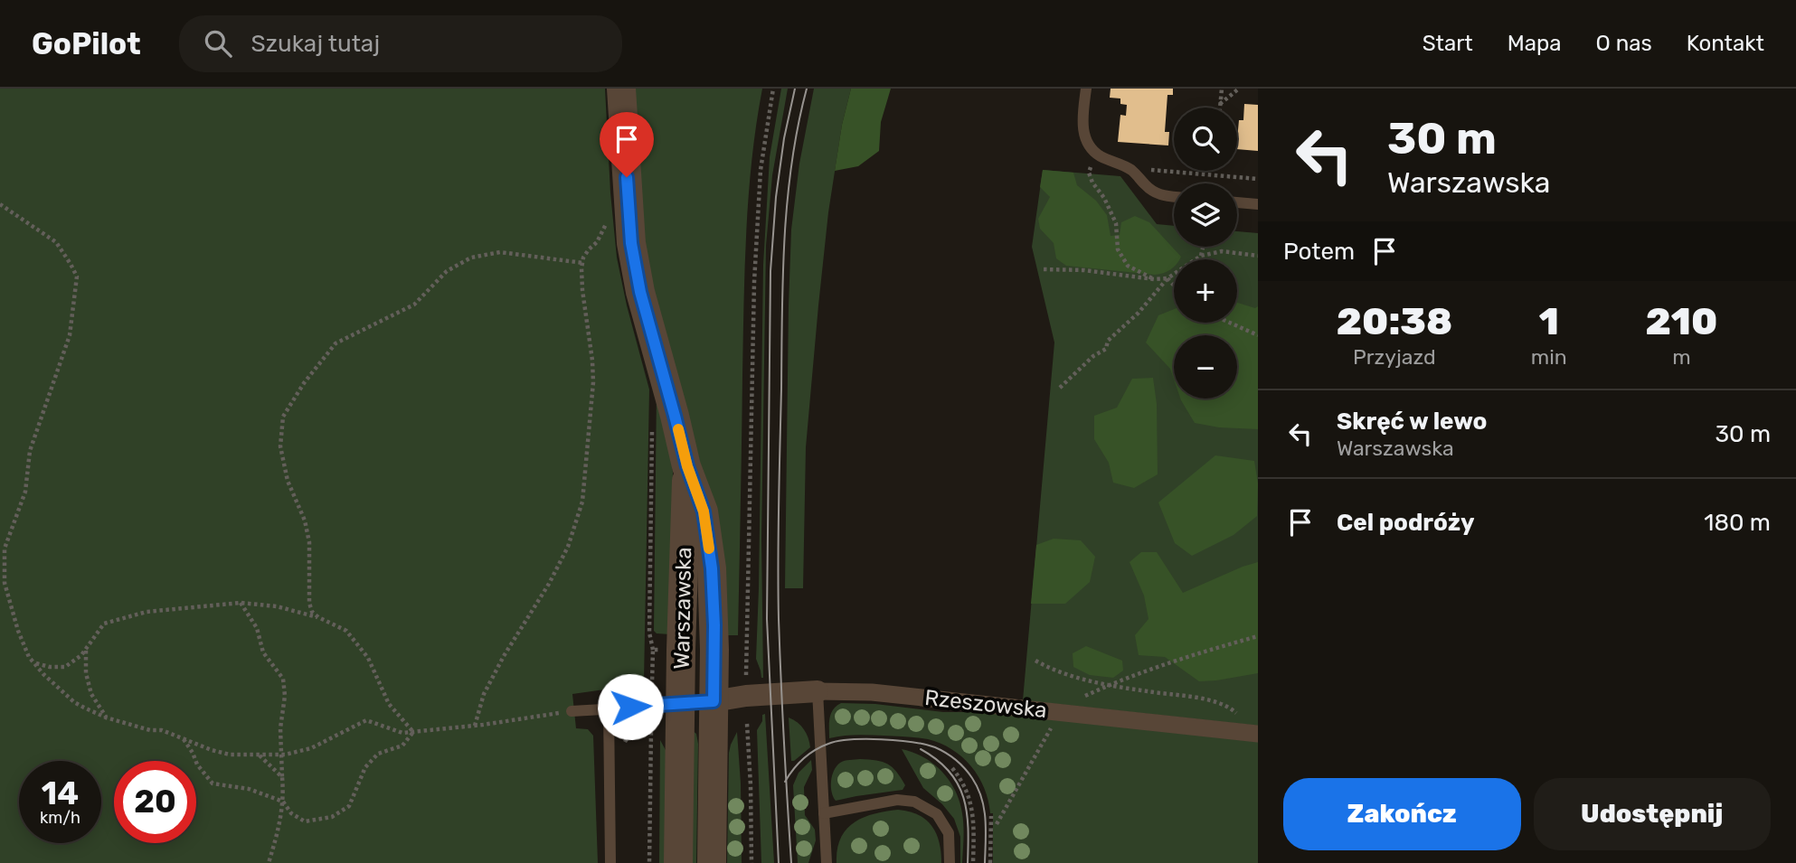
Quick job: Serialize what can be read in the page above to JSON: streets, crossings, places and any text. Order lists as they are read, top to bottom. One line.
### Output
{"streets":{"street":["Warszawska","Rzeszowska"]},"crossings":[["Warszawska","Rzeszowska"]],"page":{"header":"GoPilot","search":"Szukaj tutaj","nav":["Start","Mapa","O nas","Kontakt"],"turn":["30 m","Warszawska"],"map_buttons":["+","−"],"then":"Potem","eta":["20:38","Przyjazd","1","min","210","m"],"list":[{"name":"Skręć w lewo","note":"Warszawska","value":"30 m"},{"name":"Cel podróży","value":"180 m"}],"speed":"14 km/h","limit":"20","buttons":["Zakończ","Udostępnij"]}}
